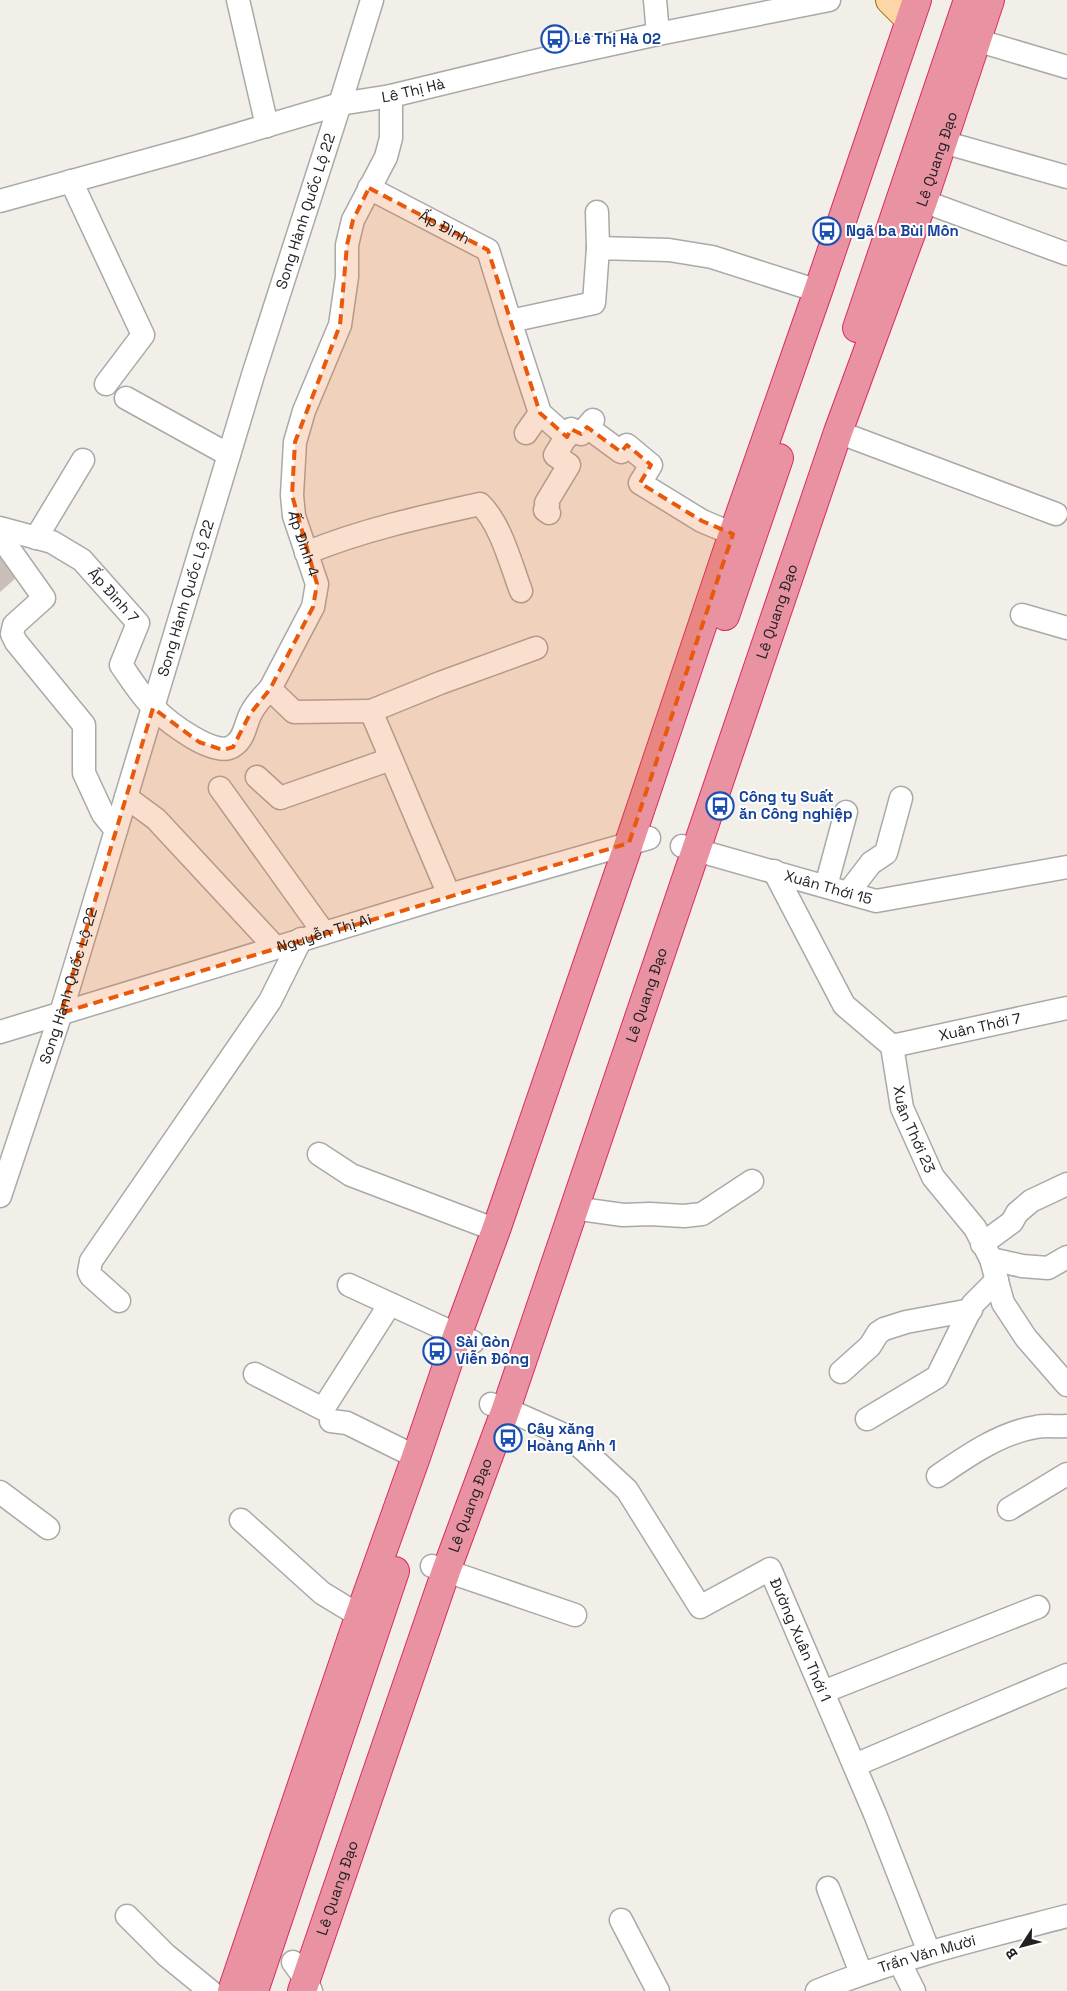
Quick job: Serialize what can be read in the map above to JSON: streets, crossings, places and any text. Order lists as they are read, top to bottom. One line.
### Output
{"streets":{"highway":["Lê Quang Đạo"],"street":["Lê Thị Hà","Song Hành Quốc Lộ 22","Ấp Đình","Ấp Đình 4","Ấp Đình 7","Xuân Thới 15","Nguyễn Thị Ai","Xuân Thới 7","Xuân Thới 23","Đường Xuân Thới 1","Trần Văn Mười"]},"crossings":[["Lê Thị Hà","Song Hành Quốc Lộ 22"],["Lê Thị Hà","Ấp Đình 4"],["Lê Quang Đạo","Xuân Thới 15"],["Lê Quang Đạo","Đường Xuân Thới 1"],["Song Hành Quốc Lộ 22","Ấp Đình 4"],["Song Hành Quốc Lộ 22","Ấp Đình 7"],["Song Hành Quốc Lộ 22","Nguyễn Thị Ai"],["Ấp Đình","Ấp Đình 4"],["Ấp Đình 4","Ấp Đình 7"],["Xuân Thới 7","Xuân Thới 23"],["Đường Xuân Thới 1","Trần Văn Mười"]],"places":{"bus stop":["Lê Thị Hà 02","Ngã ba Bùi Môn","Công ty Suất ăn Công nghiệp","Sài Gòn Viễn Đông","Cây xăng Hoàng Anh 1"]},"north":"bottom left"}
